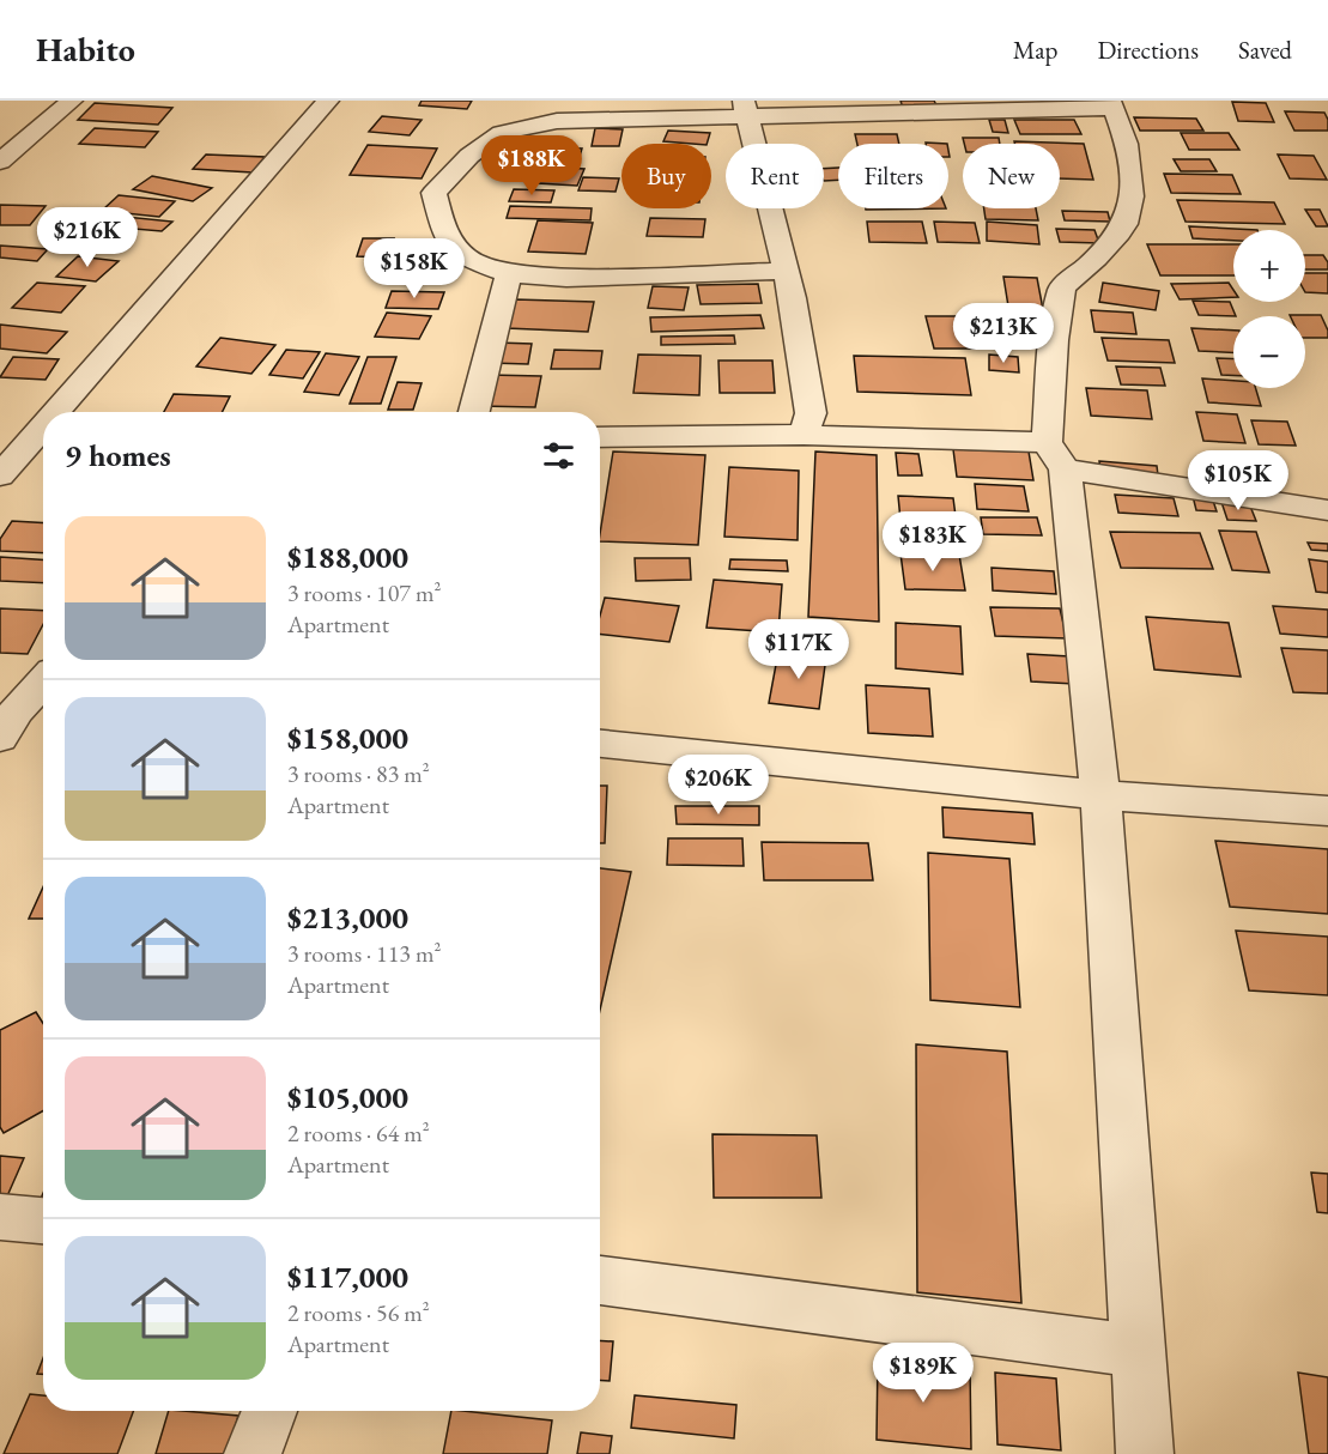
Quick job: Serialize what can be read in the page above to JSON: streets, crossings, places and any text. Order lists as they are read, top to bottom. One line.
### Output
{"page":{"header":"Habito","nav":["Map","Directions","Saved"],"price":["$188K","$216K","$158K","$213K","$105K","$183K","$117K","$206K","$189K"],"chip":["Buy","Rent","Filters","New"],"map_buttons":["+","−"],"heading":"9 homes","list":[{"name":"$188,000","note":"3 rooms · 107 m² · Apartment"},{"name":"$158,000","note":"3 rooms · 83 m² · Apartment"},{"name":"$213,000","note":"3 rooms · 113 m² · Apartment"},{"name":"$105,000","note":"2 rooms · 64 m² · Apartment"},{"name":"$117,000","note":"2 rooms · 56 m² · Apartment"}]}}
